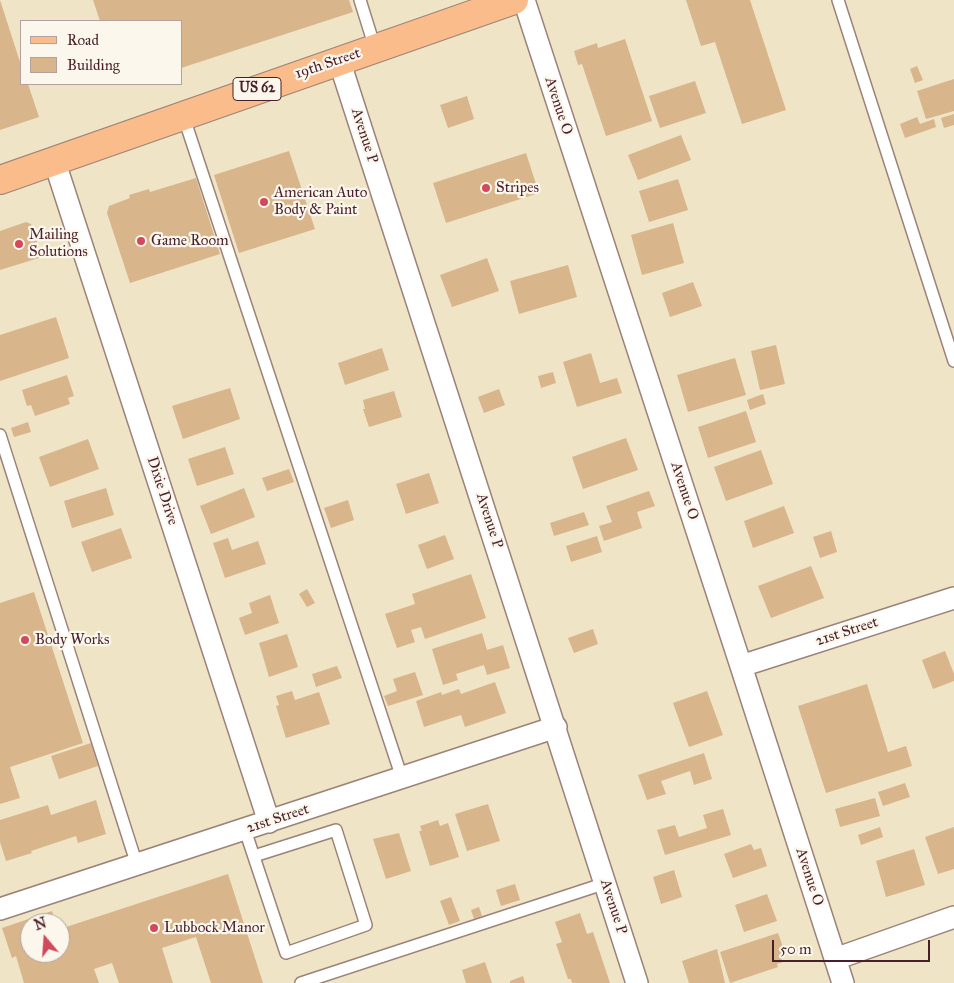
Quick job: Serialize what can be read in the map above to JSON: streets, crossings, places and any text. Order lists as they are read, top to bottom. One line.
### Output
{"streets":{"main road":["19th Street","US 62"],"street":["Avenue O","Avenue P","Dixie Drive","21st Street"]},"crossings":[["19th Street","Avenue P"],["19th Street","Dixie Drive"],["Avenue O","21st Street"],["Avenue P","21st Street"],["Dixie Drive","21st Street"]],"places":["Stripes","American Auto Body & Paint","Game Room","Mailing Solutions","Body Works","Lubbock Manor"],"legend":["Road","Building"],"scale_bar":"50 m","north":"top"}
